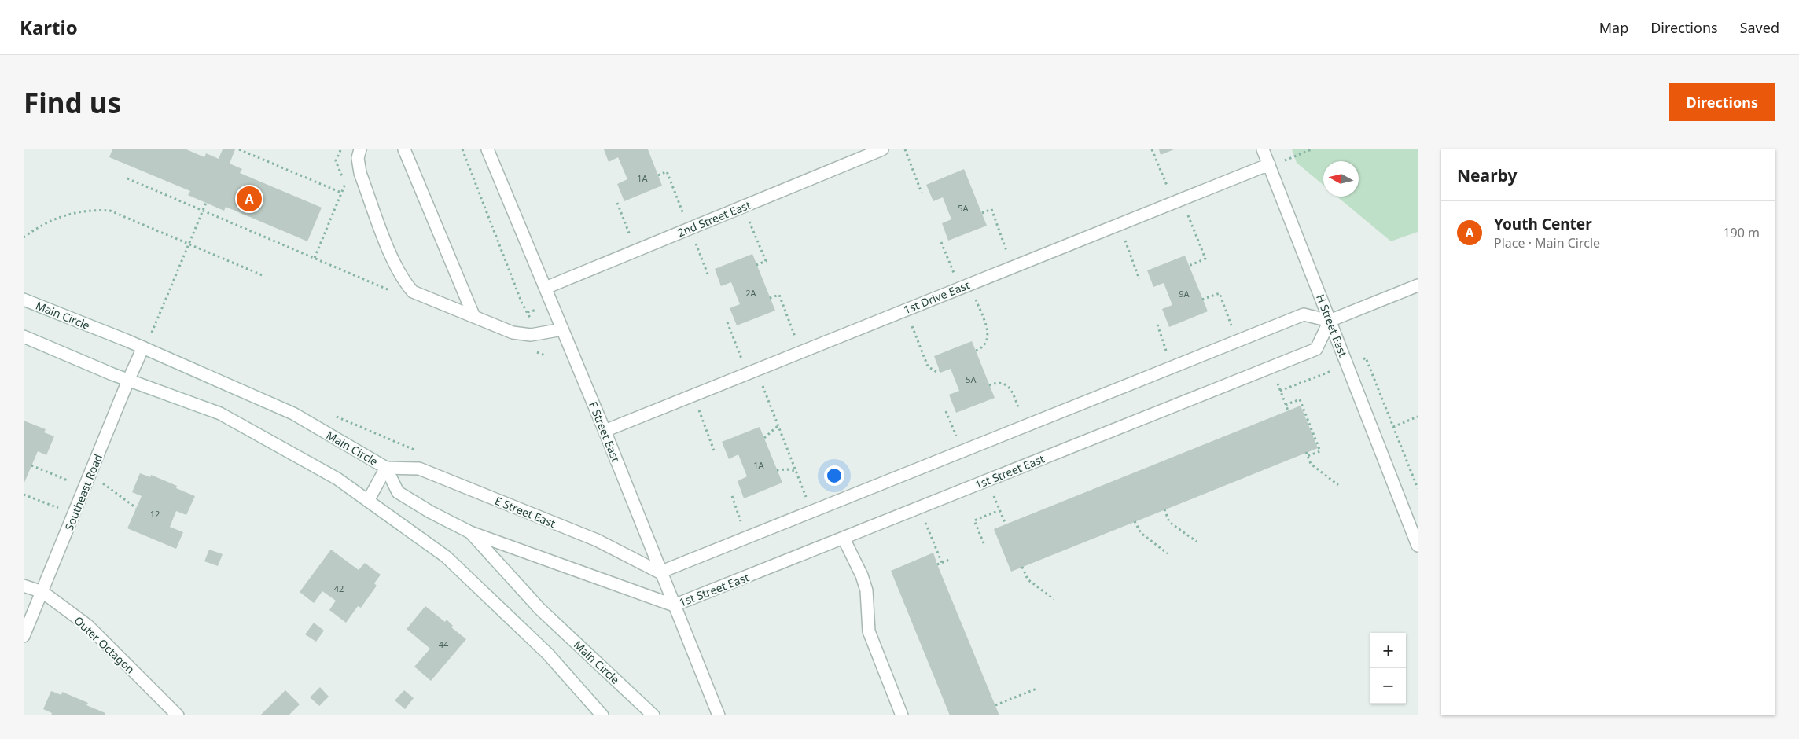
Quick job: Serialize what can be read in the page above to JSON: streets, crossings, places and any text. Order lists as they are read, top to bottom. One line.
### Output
{"streets":{"street":["2nd Street East","1st Drive East","Main Circle","H Street East","F Street East","1st Street East","Southeast Road","E Street East","Outer Octagon"]},"crossings":[["2nd Street East","F Street East"],["1st Drive East","H Street East"],["1st Drive East","F Street East"],["Main Circle","Southeast Road"],["Main Circle","E Street East"],["H Street East","1st Street East"],["F Street East","1st Street East"],["F Street East","E Street East"],["Southeast Road","Outer Octagon"]],"house_numbers":["1A","5A","2A","9A","5A","1A","12","42","44"],"north":"left","page":{"header":"Kartio","nav":["Map","Directions","Saved"],"buttons":"Directions","title":"Find us","heading":"Nearby","pins":"A","list":[{"mark":"A","name":"Youth Center","note":"Place · Main Circle","value":"190 m"}],"map_buttons":["+","−"]}}
